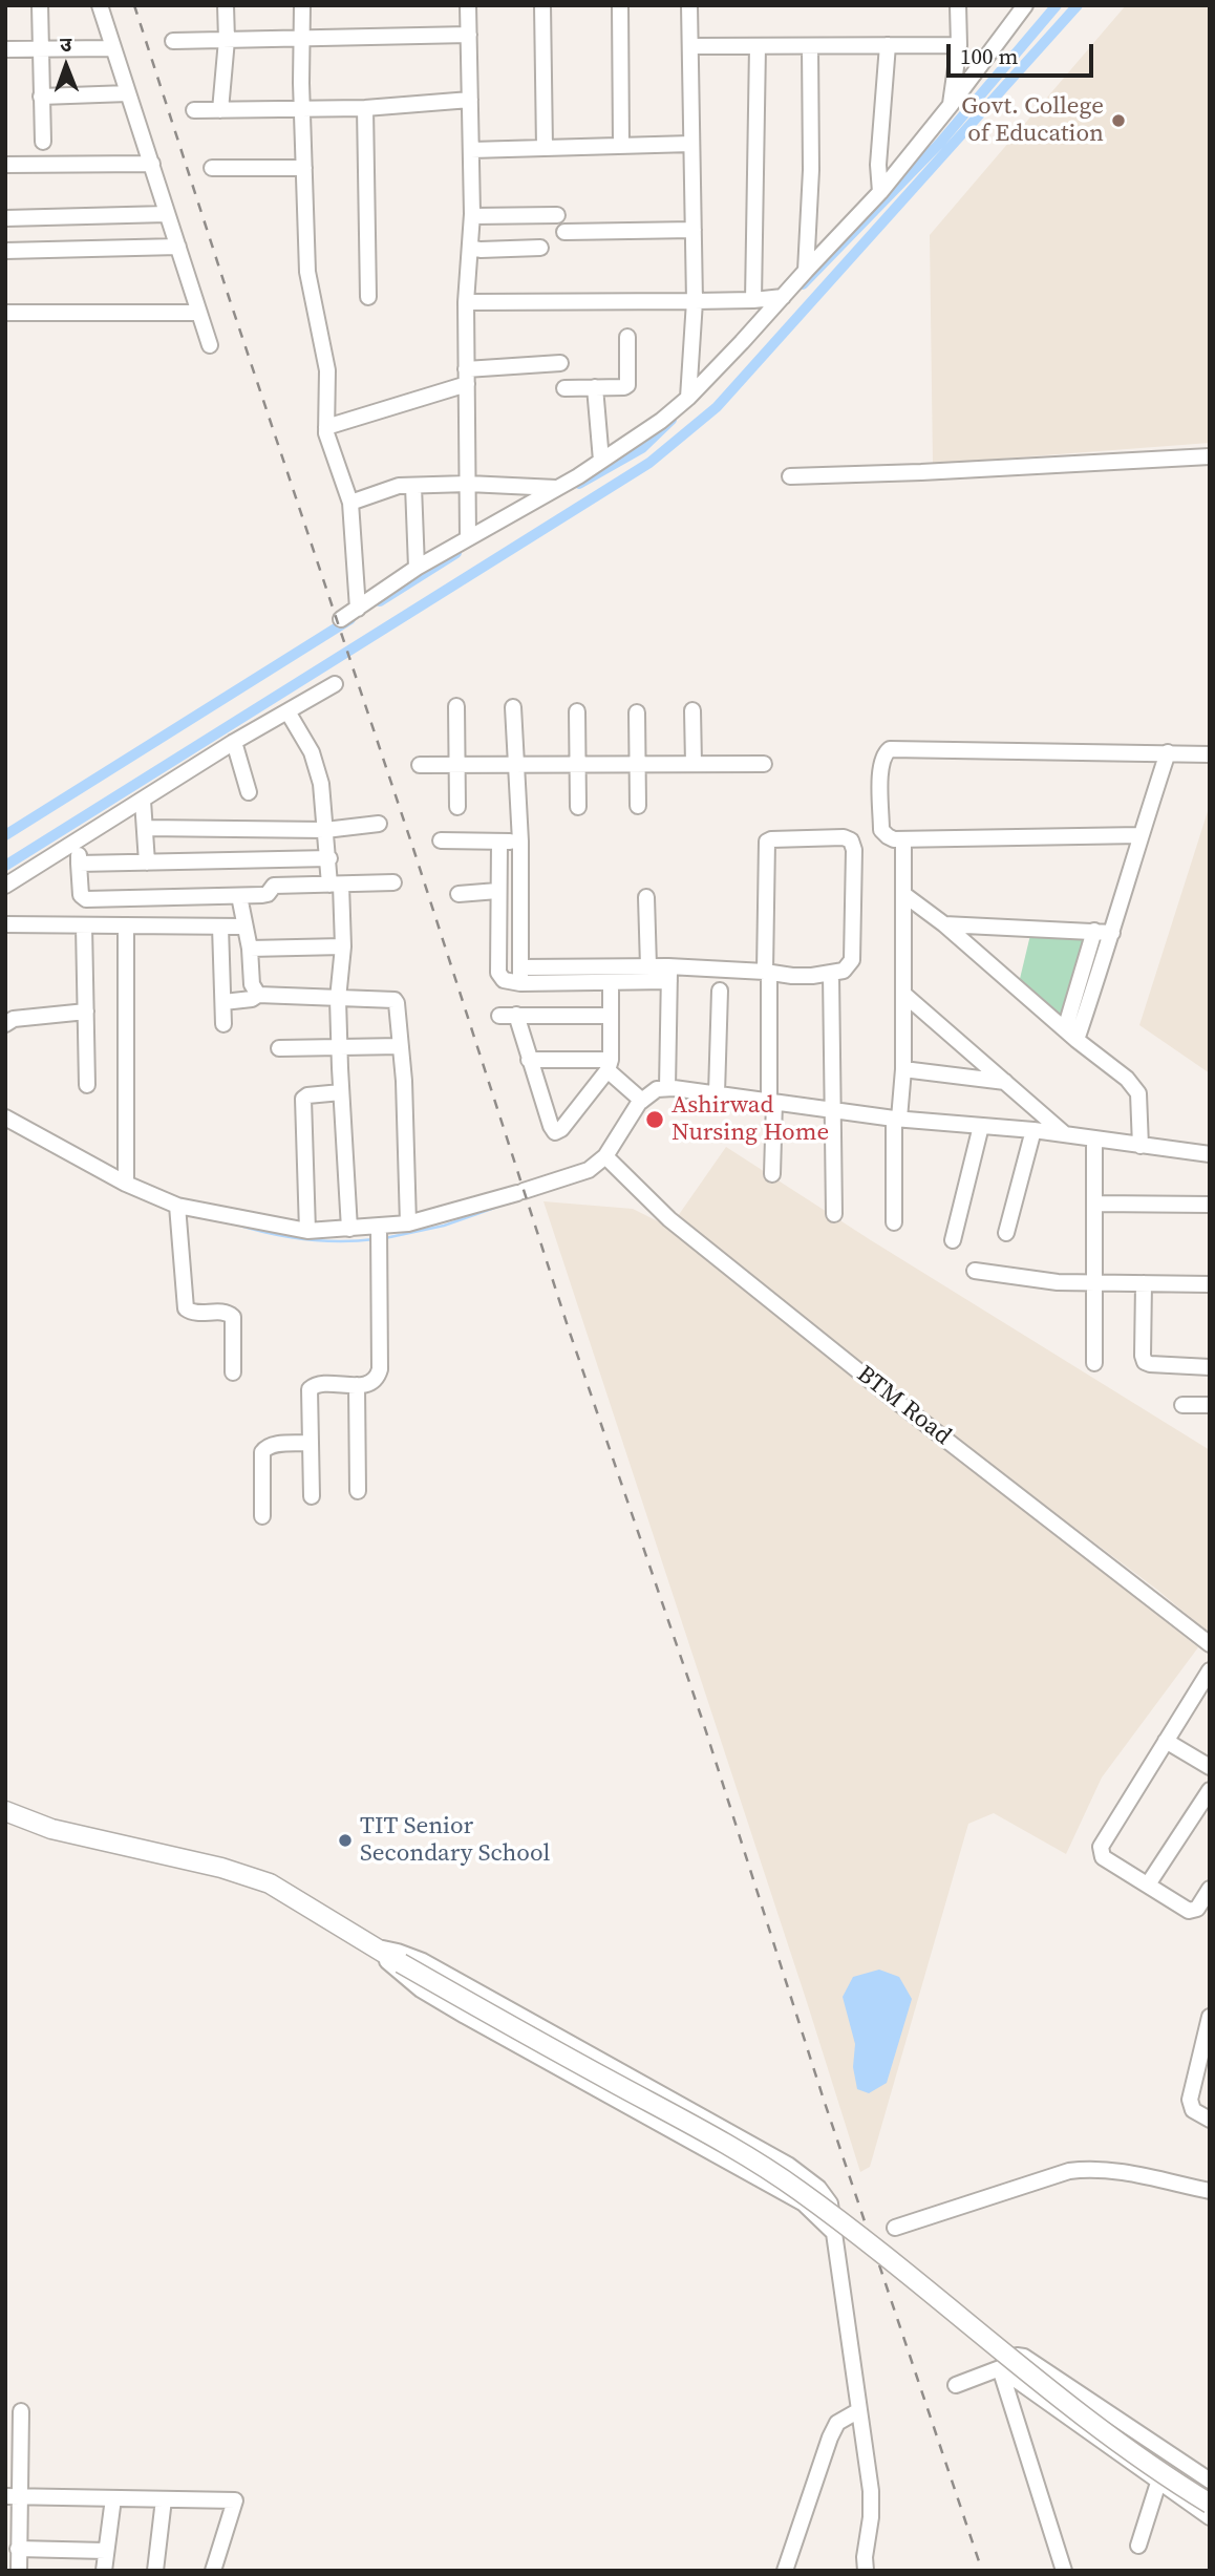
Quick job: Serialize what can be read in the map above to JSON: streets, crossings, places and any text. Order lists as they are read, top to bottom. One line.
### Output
{"streets":{"street":["BTM Road"]},"places":["Govt. College of Education","Ashirwad Nursing Home","TIT Senior Secondary School"],"scale_bar":"100 m","north":"top"}
